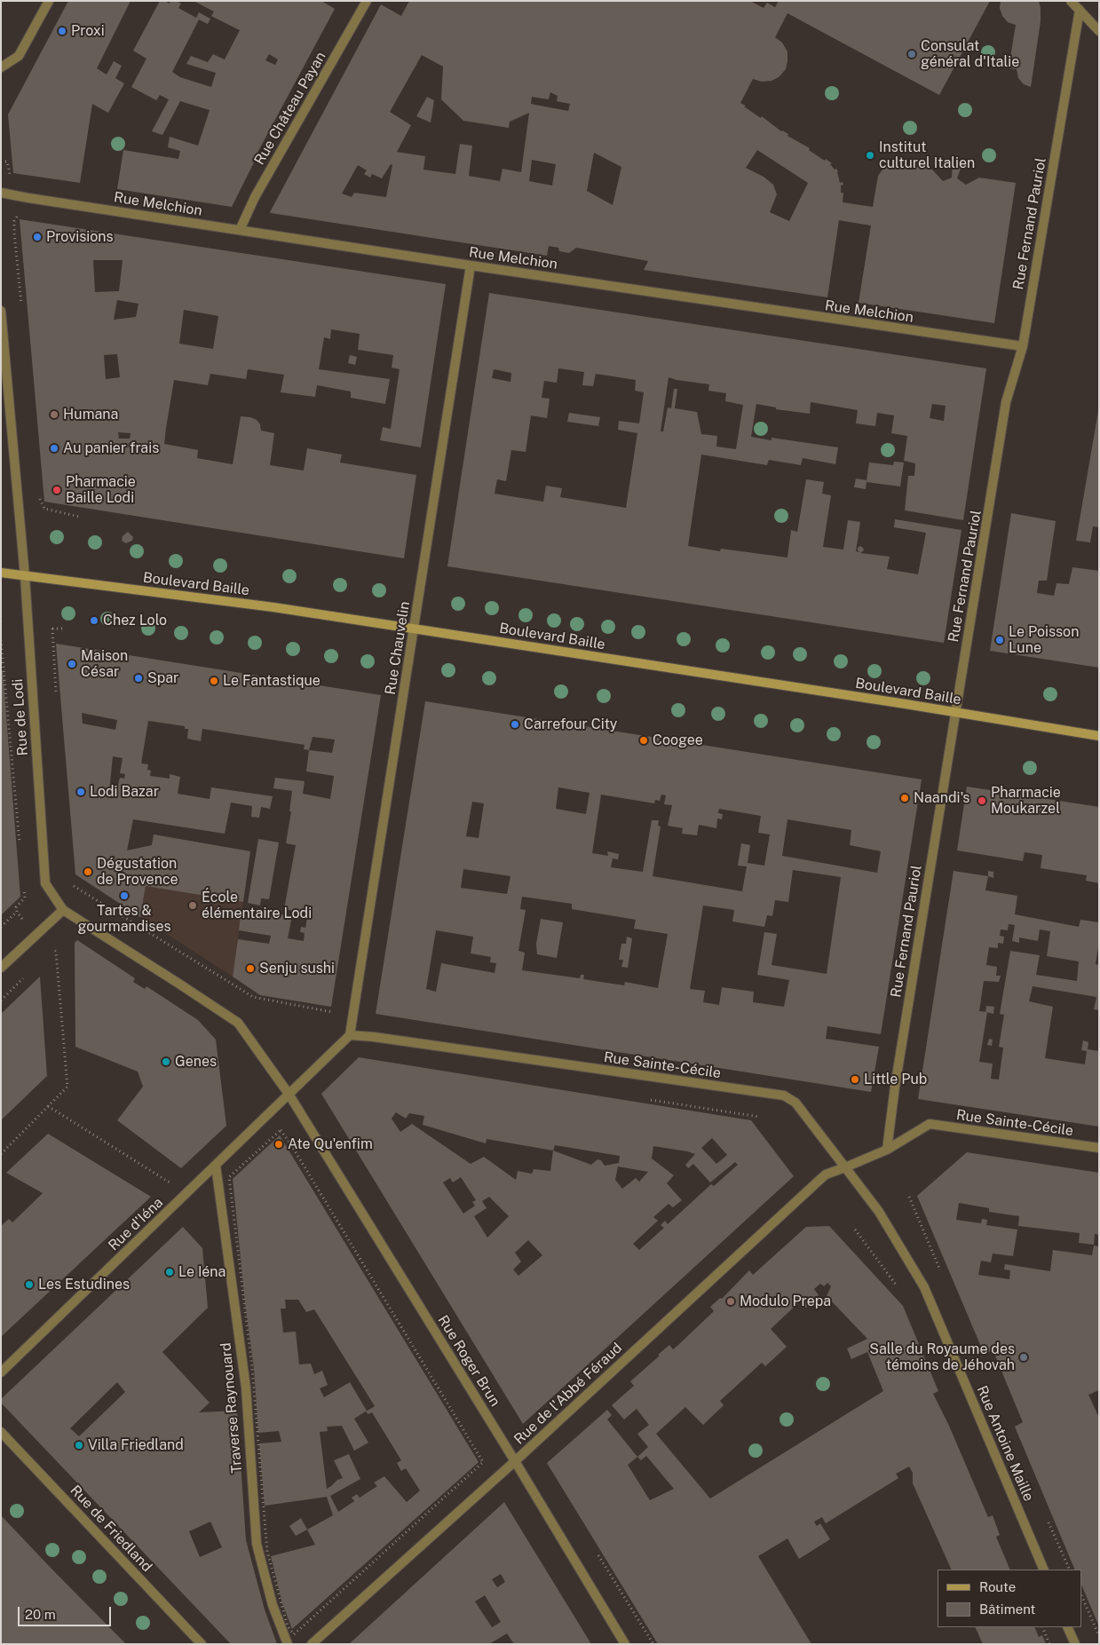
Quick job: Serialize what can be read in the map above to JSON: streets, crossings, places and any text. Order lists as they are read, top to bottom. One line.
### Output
{"streets":{"main road":["Boulevard Baille"],"street":["Rue Château Payan","Rue Melchion","Rue Fernand Pauriol","Rue Chauvelin","Rue de Lodi","Rue Sainte-Cécile","Rue d'Iéna","Rue Roger Brun","Rue de l'Abbé Féraud","Traverse Raynouard","Rue Antoine Maille","Rue de Friedland"]},"crossings":[["Rue Château Payan","Rue Melchion"],["Rue Melchion","Rue Fernand Pauriol"],["Rue Melchion","Rue Chauvelin"],["Rue Fernand Pauriol","Boulevard Baille"],["Rue Fernand Pauriol","Rue Sainte-Cécile"],["Boulevard Baille","Rue Chauvelin"],["Boulevard Baille","Rue de Lodi"],["Rue Chauvelin","Rue Sainte-Cécile"],["Rue de Lodi","Rue d'Iéna"],["Rue de Lodi","Rue Roger Brun"],["Rue Sainte-Cécile","Rue de l'Abbé Féraud"],["Rue Sainte-Cécile","Rue Antoine Maille"],["Rue d'Iéna","Rue Roger Brun"],["Rue d'Iéna","Traverse Raynouard"],["Rue Roger Brun","Rue de l'Abbé Féraud"],["Rue de l'Abbé Féraud","Rue Antoine Maille"]],"places":["Proxi","Consulat général d'Italie","Institut culturel Italien","Provisions","Humana","Au panier frais","Pharmacie Baille Lodi","Chez Lolo","Le Poisson Lune","Maison César","Spar","Le Fantastique","Carrefour City","Coogee","Lodi Bazar","Naandi's","Pharmacie Moukarzel","Dégustation de Provence","Tartes & gourmandises","École élémentaire Lodi","Senju sushi","Genes","Little Pub","Ate Qu'enfim","Le Iéna","Les Estudines","Modulo Prepa","Salle du Royaume des témoins de Jéhovah","Villa Friedland"],"legend":["Route","Bâtiment"],"scale_bar":"20 m"}
